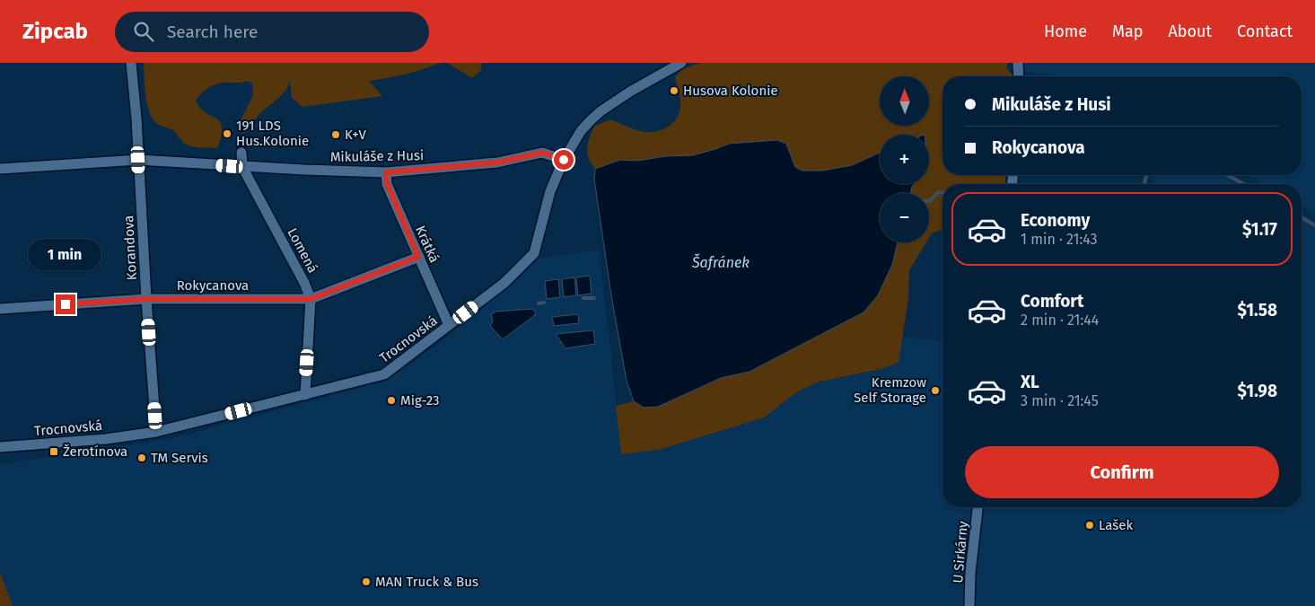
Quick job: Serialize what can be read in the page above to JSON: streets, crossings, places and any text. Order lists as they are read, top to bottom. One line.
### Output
{"streets":{"street":["Mikuláše z Husi","Krátká","Korandova","Lomená","Rokycanova","Trocnovská","U Sirkárny"]},"crossings":[["Mikuláše z Husi","Krátká"],["Mikuláše z Husi","Korandova"],["Mikuláše z Husi","Lomená"],["Mikuláše z Husi","Trocnovská"],["Krátká","Rokycanova"],["Krátká","Trocnovská"],["Korandova","Rokycanova"],["Korandova","Trocnovská"],["Lomená","Rokycanova"],["Lomená","Trocnovská"]],"water":["Šafránek"],"places":{"other":["Husova Kolonie","191 LDS Hus.Kolonie","K+V","Kremzow Self Storage","Mig-23","TM Servis","Lašek","MAN Truck & Bus"],"transit":["Žerotínova"]},"north":"top","page":{"header":"Zipcab","search":"Search here","nav":["Home","Map","About","Contact"],"map_buttons":["+","−"],"banner":["Mikuláše z Husi","Rokycanova"],"list":[{"name":"Economy","note":"1 min · 21:43","value":"$1.17"},{"name":"Comfort","note":"2 min · 21:44","value":"$1.58"},{"name":"XL","note":"3 min · 21:45","value":"$1.98"}],"bubble":"1 min","buttons":"Confirm"}}
